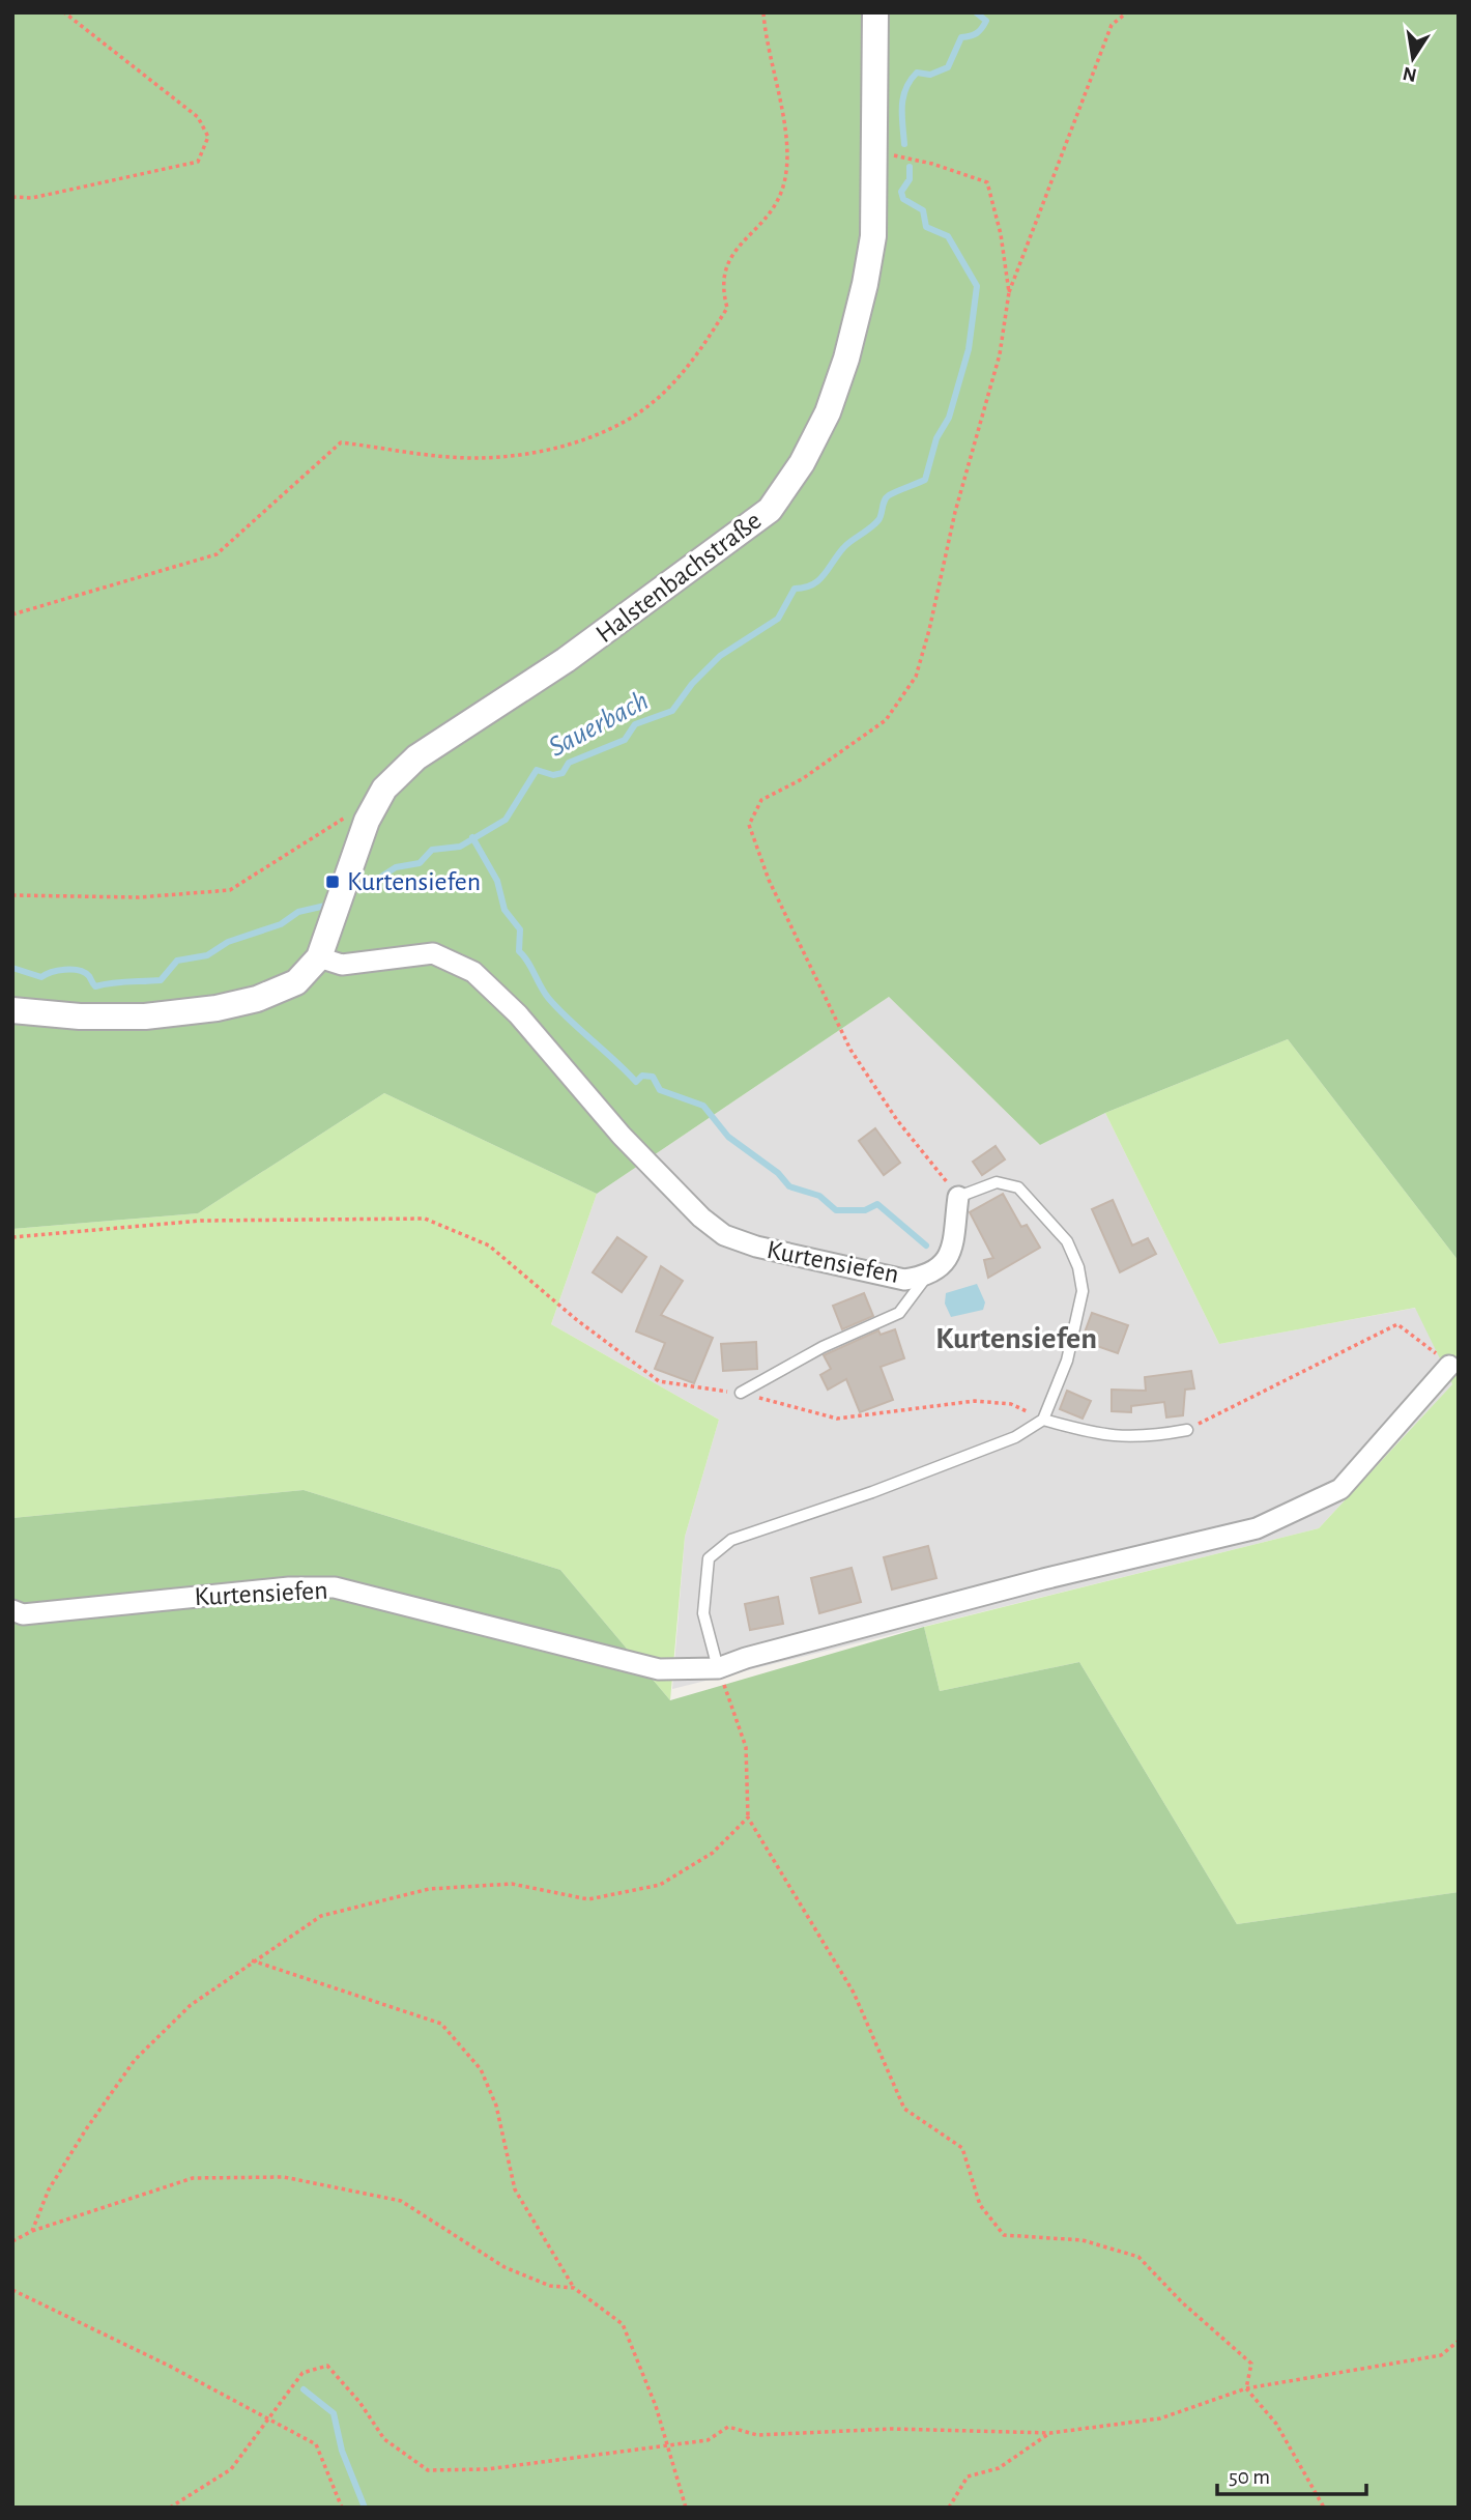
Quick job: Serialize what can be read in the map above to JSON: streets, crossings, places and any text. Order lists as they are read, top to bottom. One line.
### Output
{"streets":{"street":["Halstenbachstraße","Kurtensiefen"]},"crossings":[["Halstenbachstraße","Kurtensiefen"]],"districts":["Kurtensiefen"],"water":["Sauerbach"],"places":{"transit":["Kurtensiefen"]},"scale_bar":"50 m","north":"bottom"}
